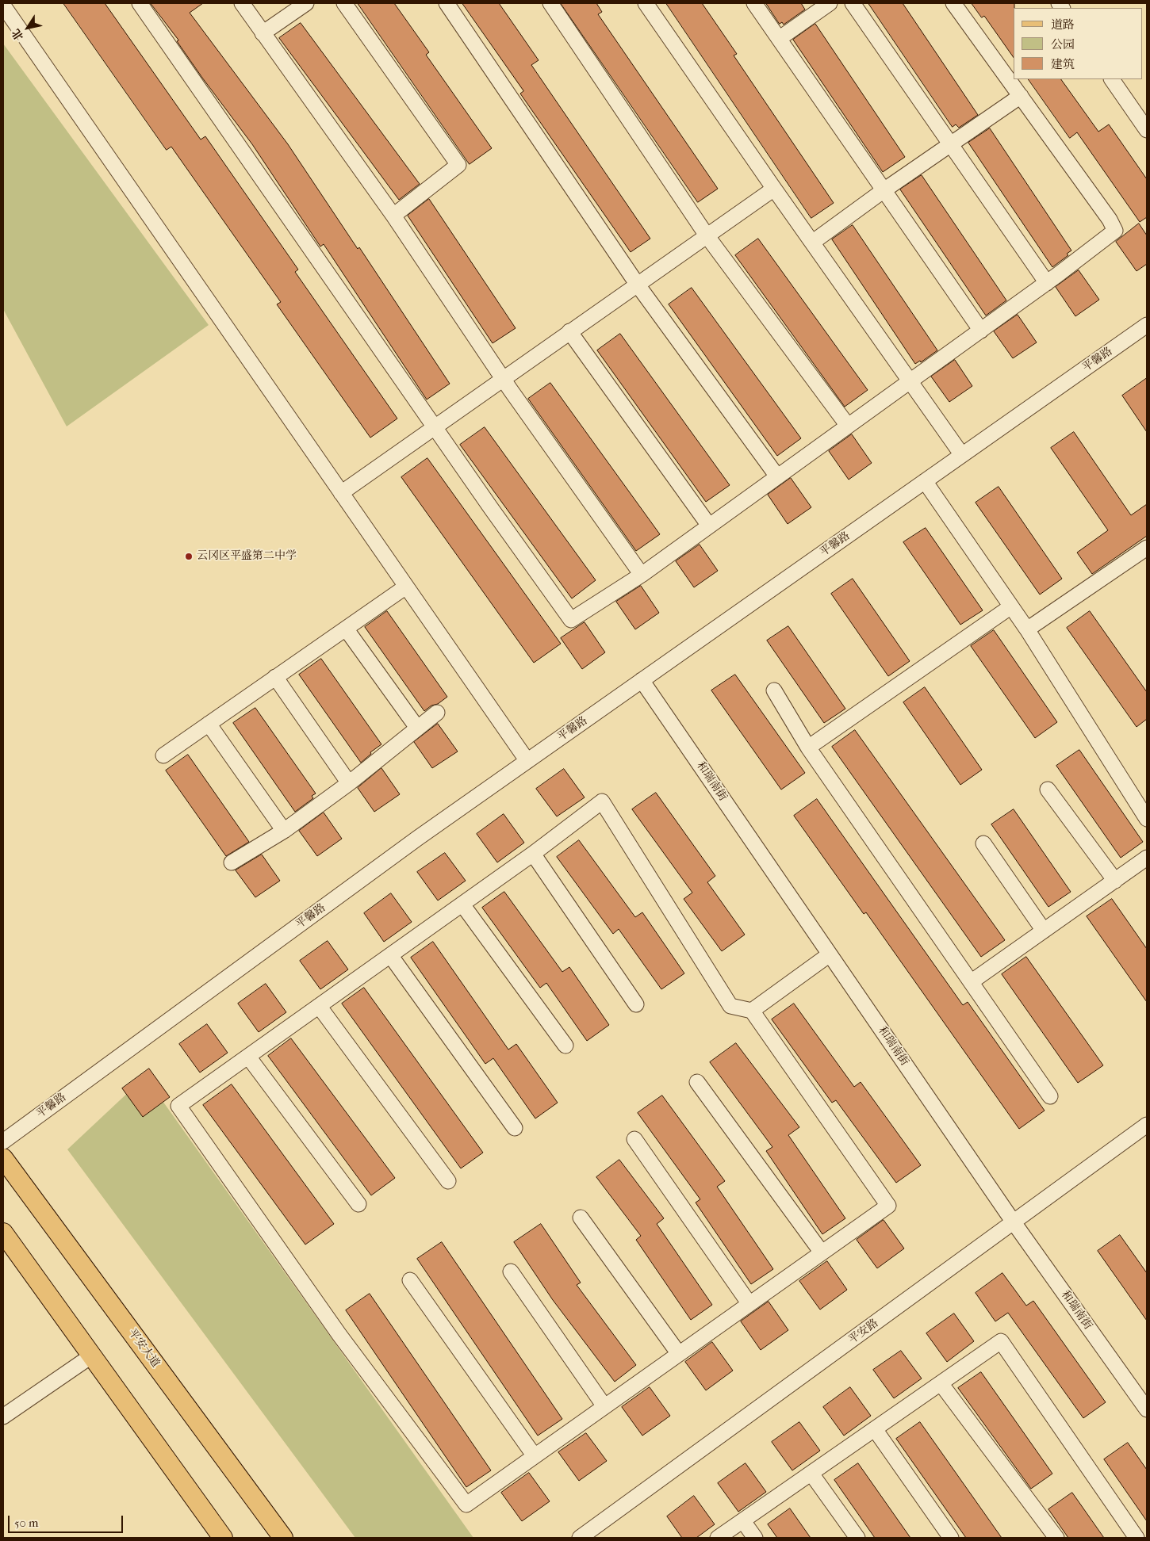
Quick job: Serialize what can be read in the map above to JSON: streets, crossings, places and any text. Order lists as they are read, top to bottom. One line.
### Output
{"streets":{"main road":["平安大道"],"street":["平馨路","和瑞南街","平安路"]},"crossings":[["平馨路","和瑞南街"],["和瑞南街","平安路"]],"places":["云冈区平盛第二中学"],"legend":["道路","公园","建筑"],"scale_bar":"50 m","north":"bottom left"}
